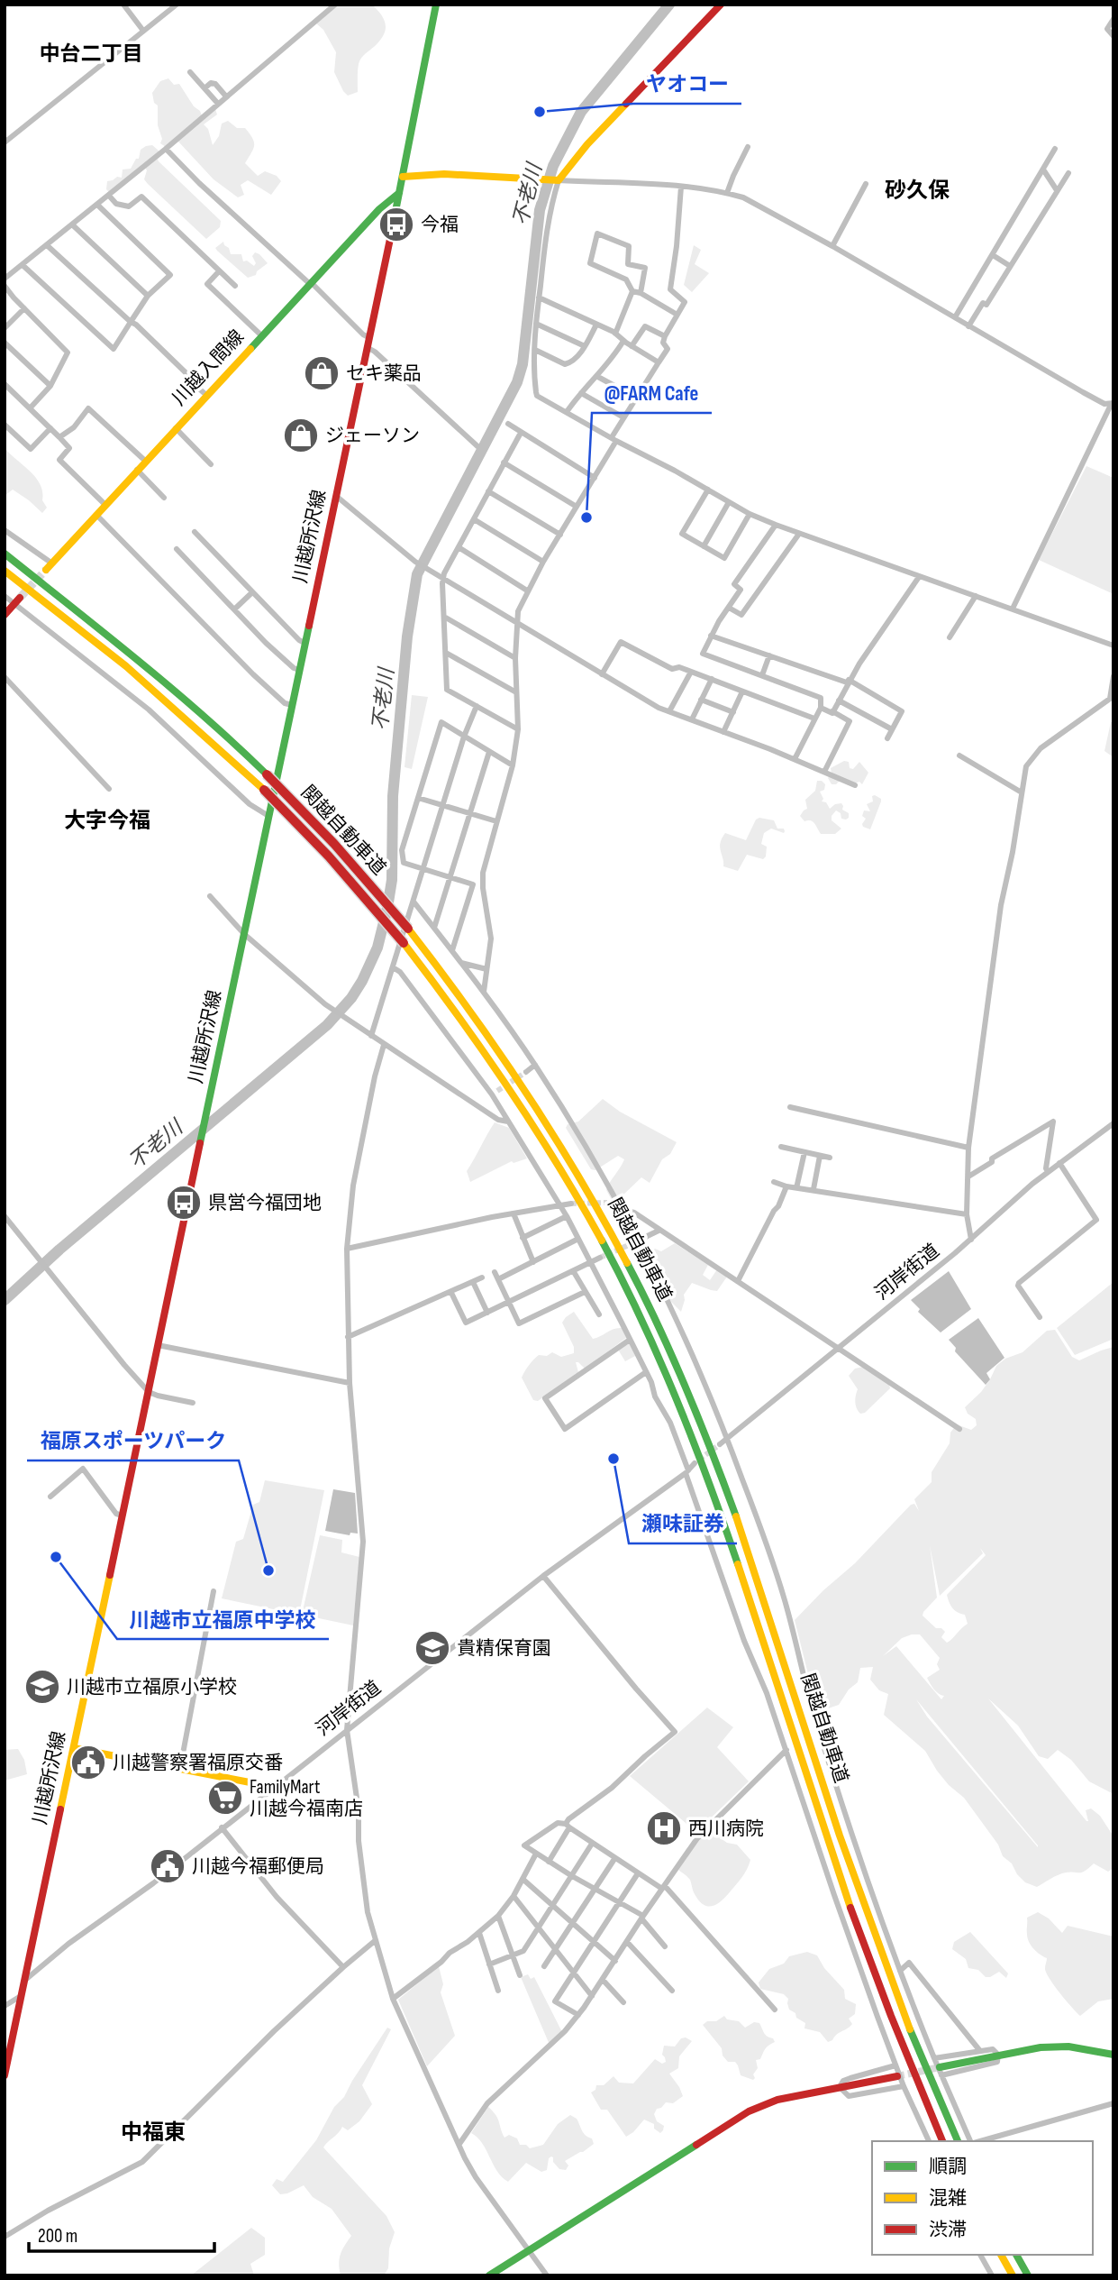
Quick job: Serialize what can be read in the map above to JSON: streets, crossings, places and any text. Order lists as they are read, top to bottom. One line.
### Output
{"streets":{"main road":["川越入間線","川越所沢線","関越自動車道"],"street":["河岸街道"]},"crossings":[["川越入間線","川越所沢線"],["川越所沢線","河岸街道"]],"districts":["中台二丁目","砂久保","大字今福","中福東"],"water":["不老川"],"places":{"other":["ヤオコー","@FARM Cafe","瀬味証券","川越市立福原中学校","福原スポーツパーク"],"bus stop":["今福","県営今福団地"],"shop":["セキ薬品","ジェーソン"],"school or university":["貴精保育園","川越市立福原小学校"],"public building":["川越警察署福原交番","川越今福郵便局"],"supermarket":["FamilyMart 川越今福南店"],"hospital":["西川病院"]},"legend":["順調","混雑","渋滞"],"scale_bar":"200 m"}
